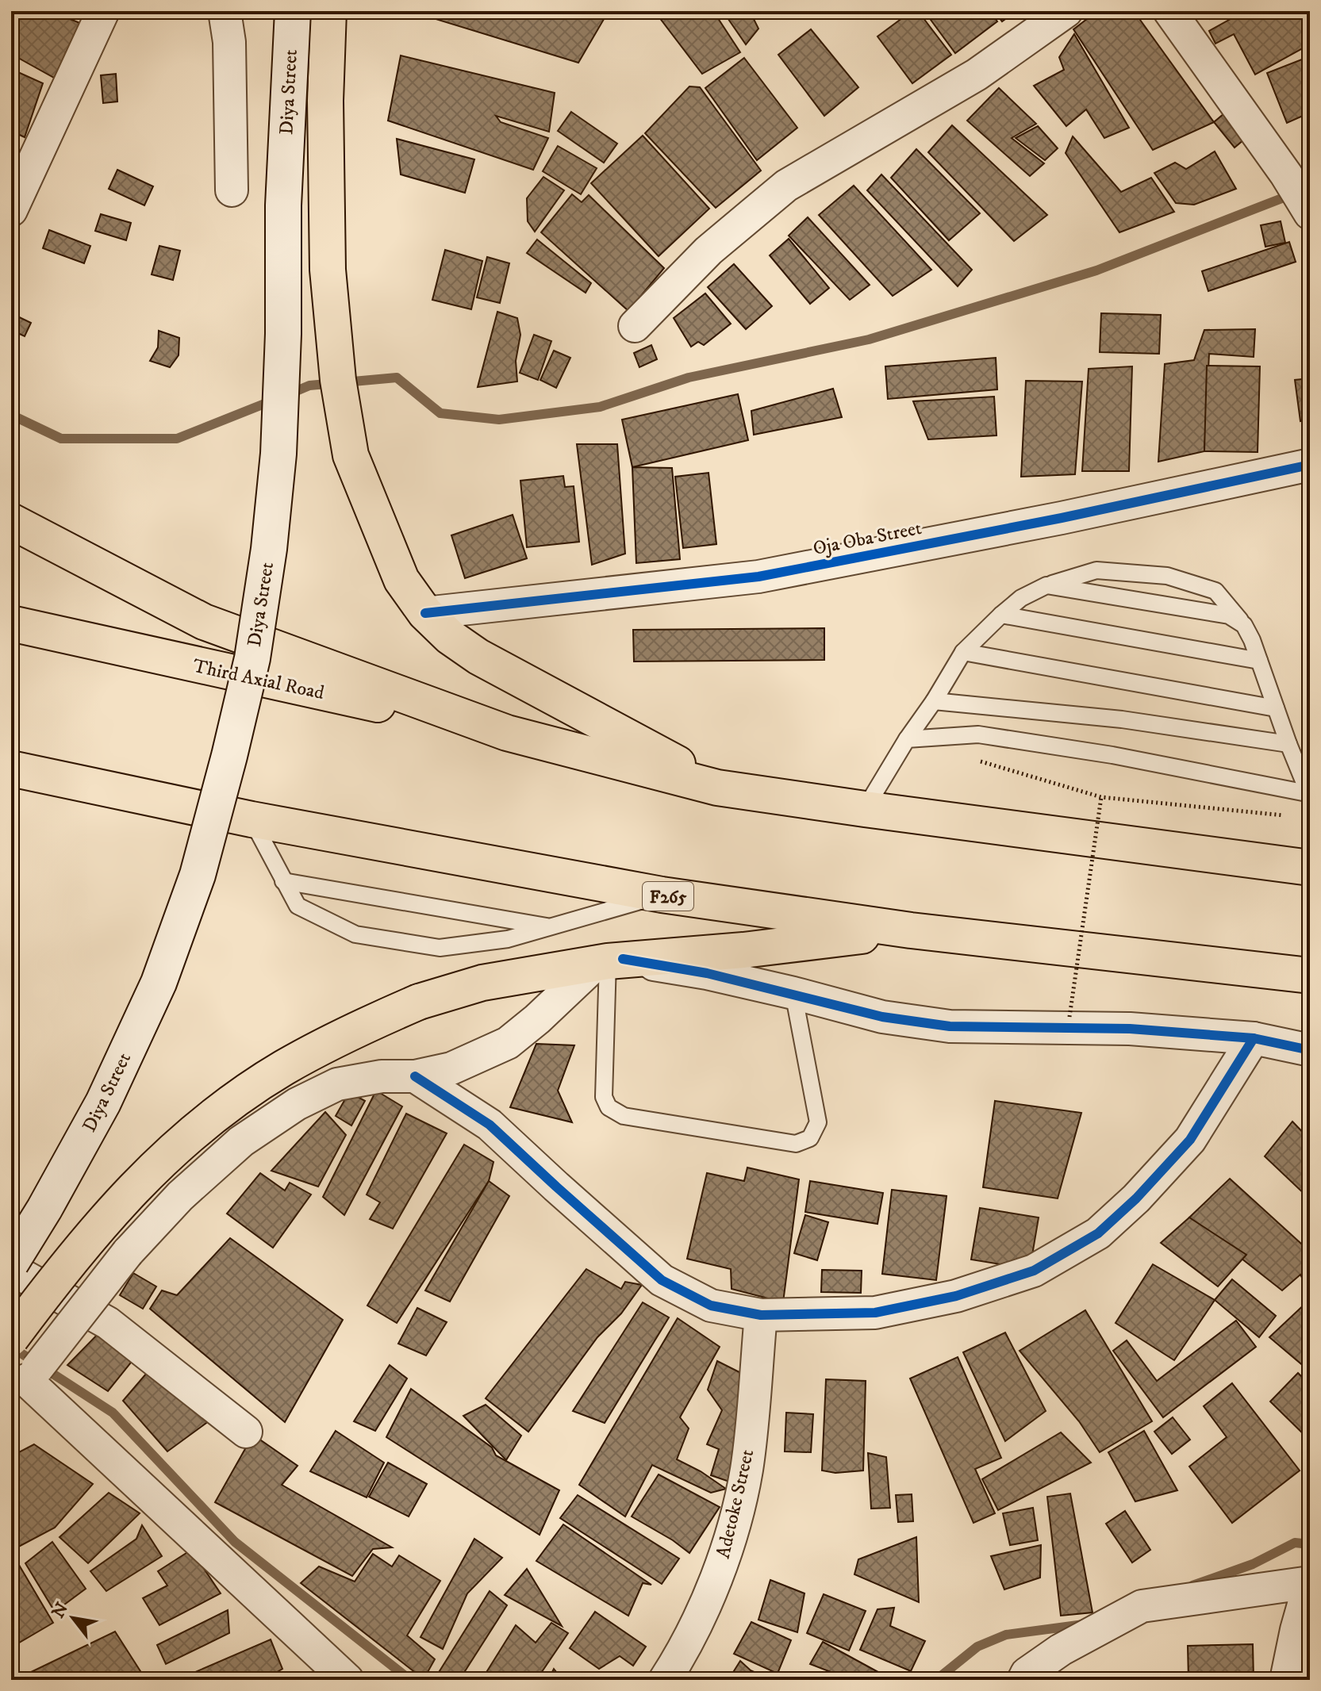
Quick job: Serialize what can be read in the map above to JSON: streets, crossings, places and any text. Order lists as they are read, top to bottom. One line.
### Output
{"streets":{"highway":["Third Axial Road","F265"],"main road":["Diya Street"],"street":["Oja Oba Street","Adetoke Street"]},"north":"top left"}
